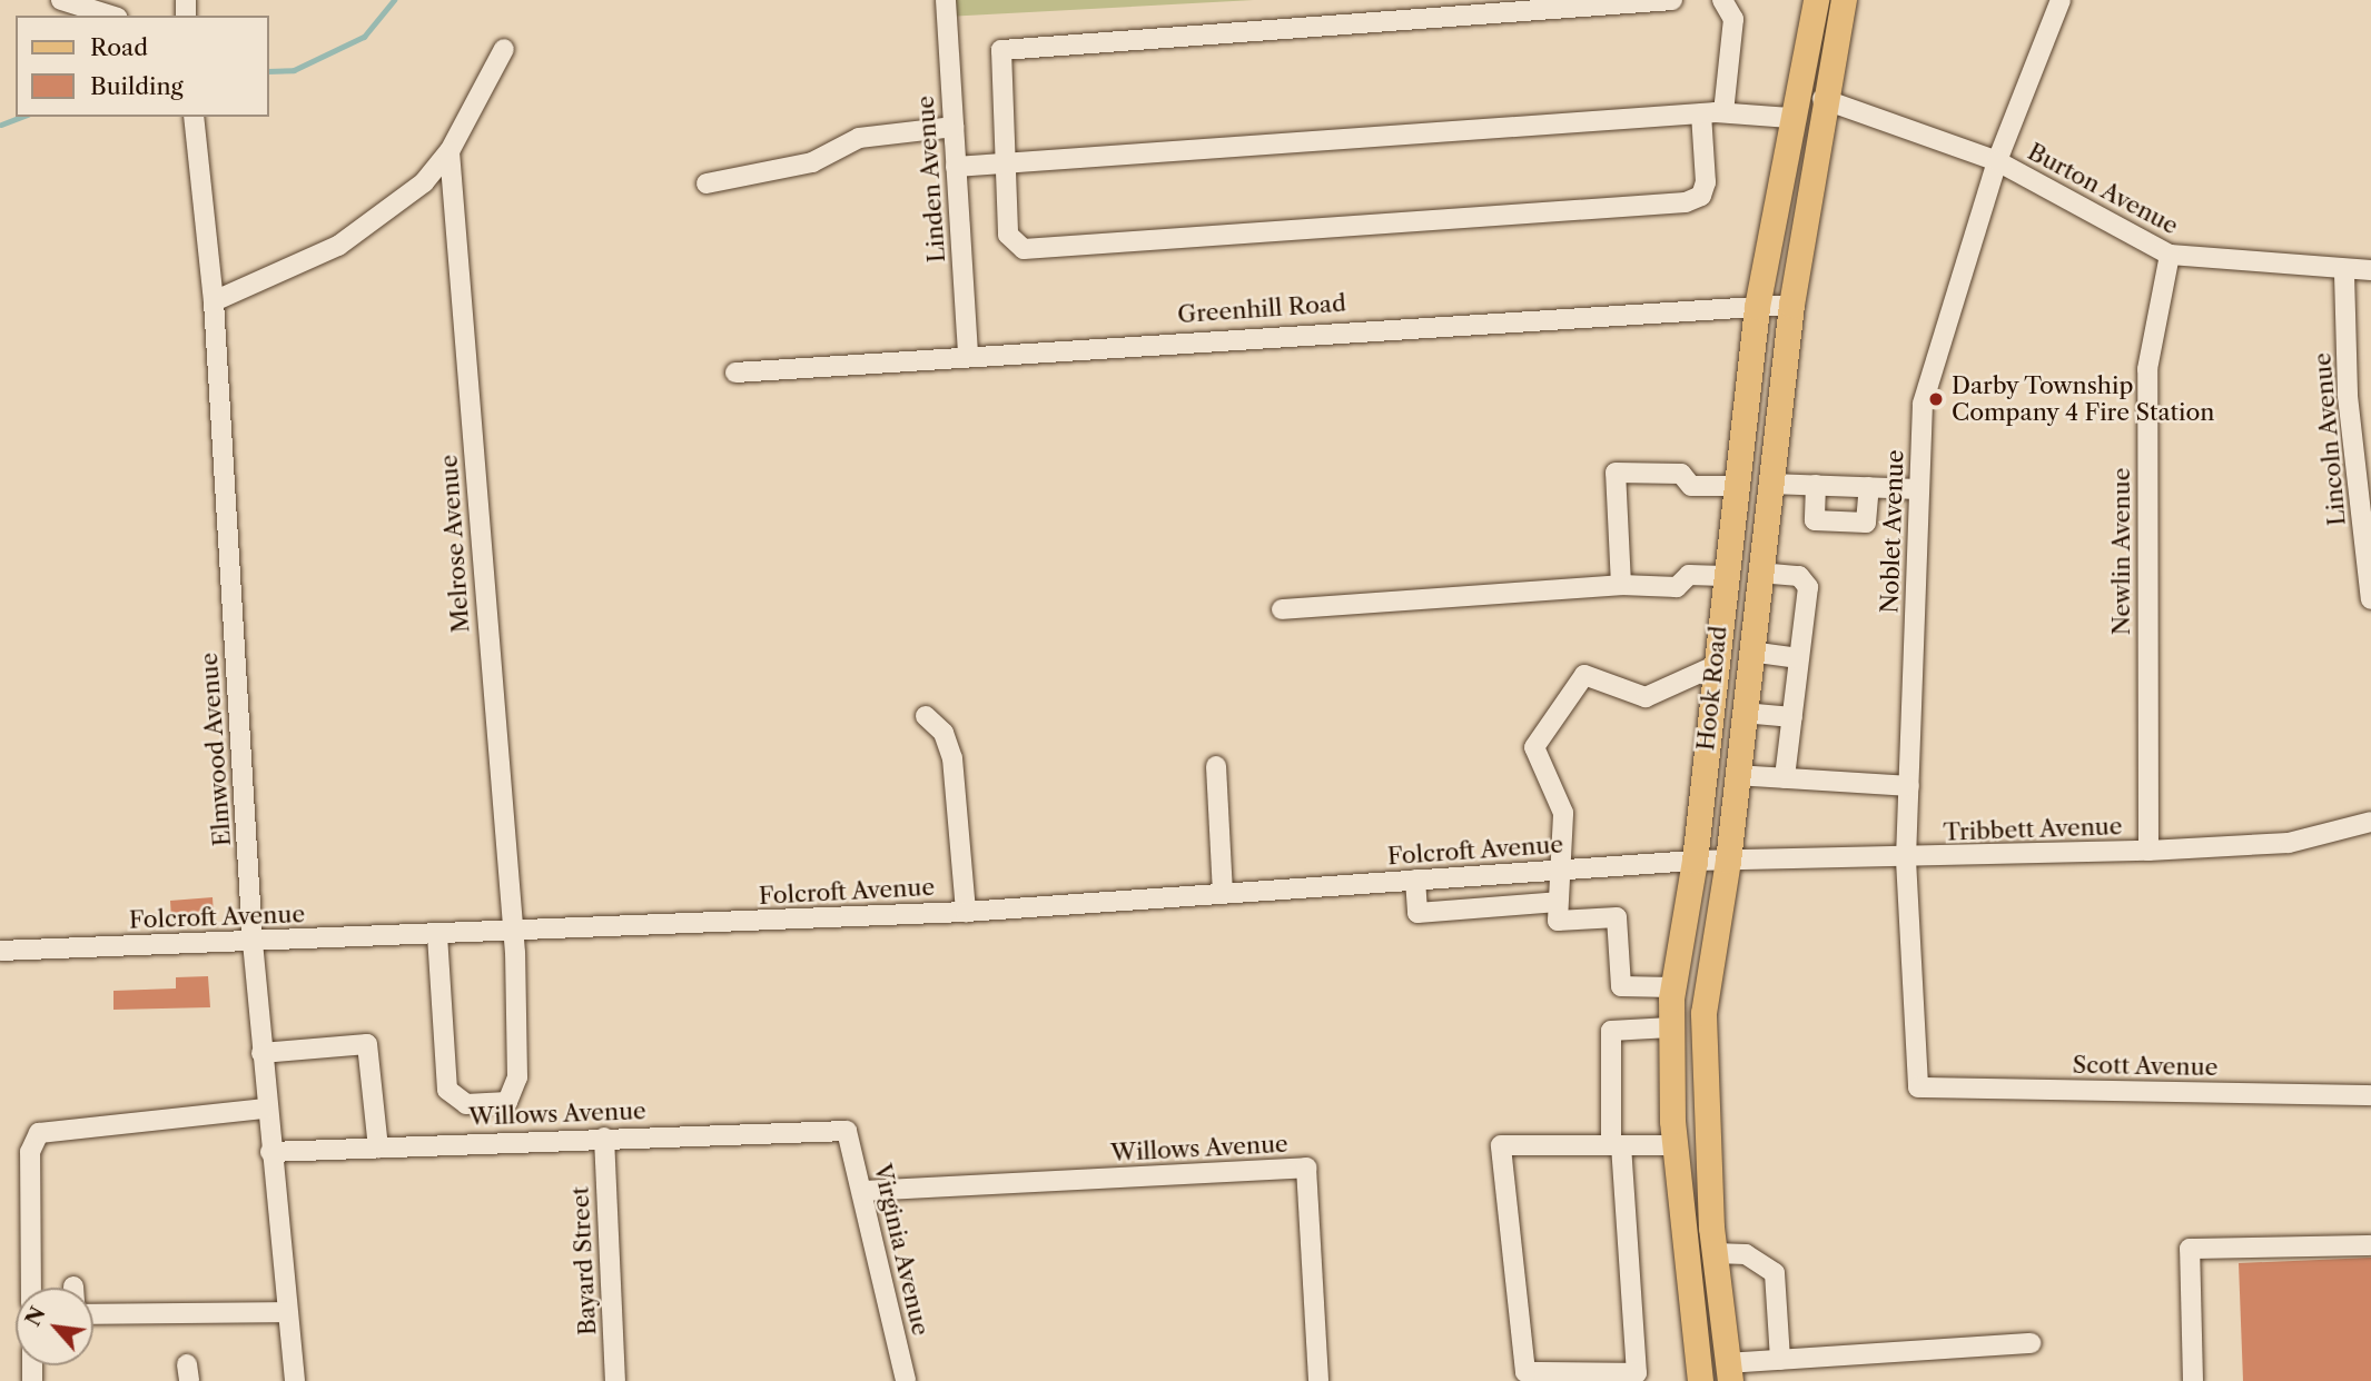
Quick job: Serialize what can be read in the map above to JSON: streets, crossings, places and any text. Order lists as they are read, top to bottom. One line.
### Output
{"streets":{"main road":["Hook Road"],"street":["Linden Avenue","Burton Avenue","Greenhill Road","Lincoln Avenue","Noblet Avenue","Melrose Avenue","Newlin Avenue","Elmwood Avenue","Tribbett Avenue","Folcroft Avenue","Scott Avenue","Willows Avenue","Virginia Avenue","Bayard Street"]},"crossings":[["Linden Avenue","Greenhill Road"],["Burton Avenue","Lincoln Avenue"],["Burton Avenue","Noblet Avenue"],["Burton Avenue","Newlin Avenue"],["Burton Avenue","Hook Road"],["Greenhill Road","Hook Road"],["Noblet Avenue","Tribbett Avenue"],["Noblet Avenue","Scott Avenue"],["Melrose Avenue","Folcroft Avenue"],["Newlin Avenue","Tribbett Avenue"],["Hook Road","Tribbett Avenue"],["Hook Road","Folcroft Avenue"],["Elmwood Avenue","Folcroft Avenue"],["Elmwood Avenue","Willows Avenue"],["Tribbett Avenue","Folcroft Avenue"],["Willows Avenue","Virginia Avenue"],["Willows Avenue","Bayard Street"]],"places":["Darby Township Company 4 Fire Station"],"legend":["Road","Building"],"north":"top left"}
